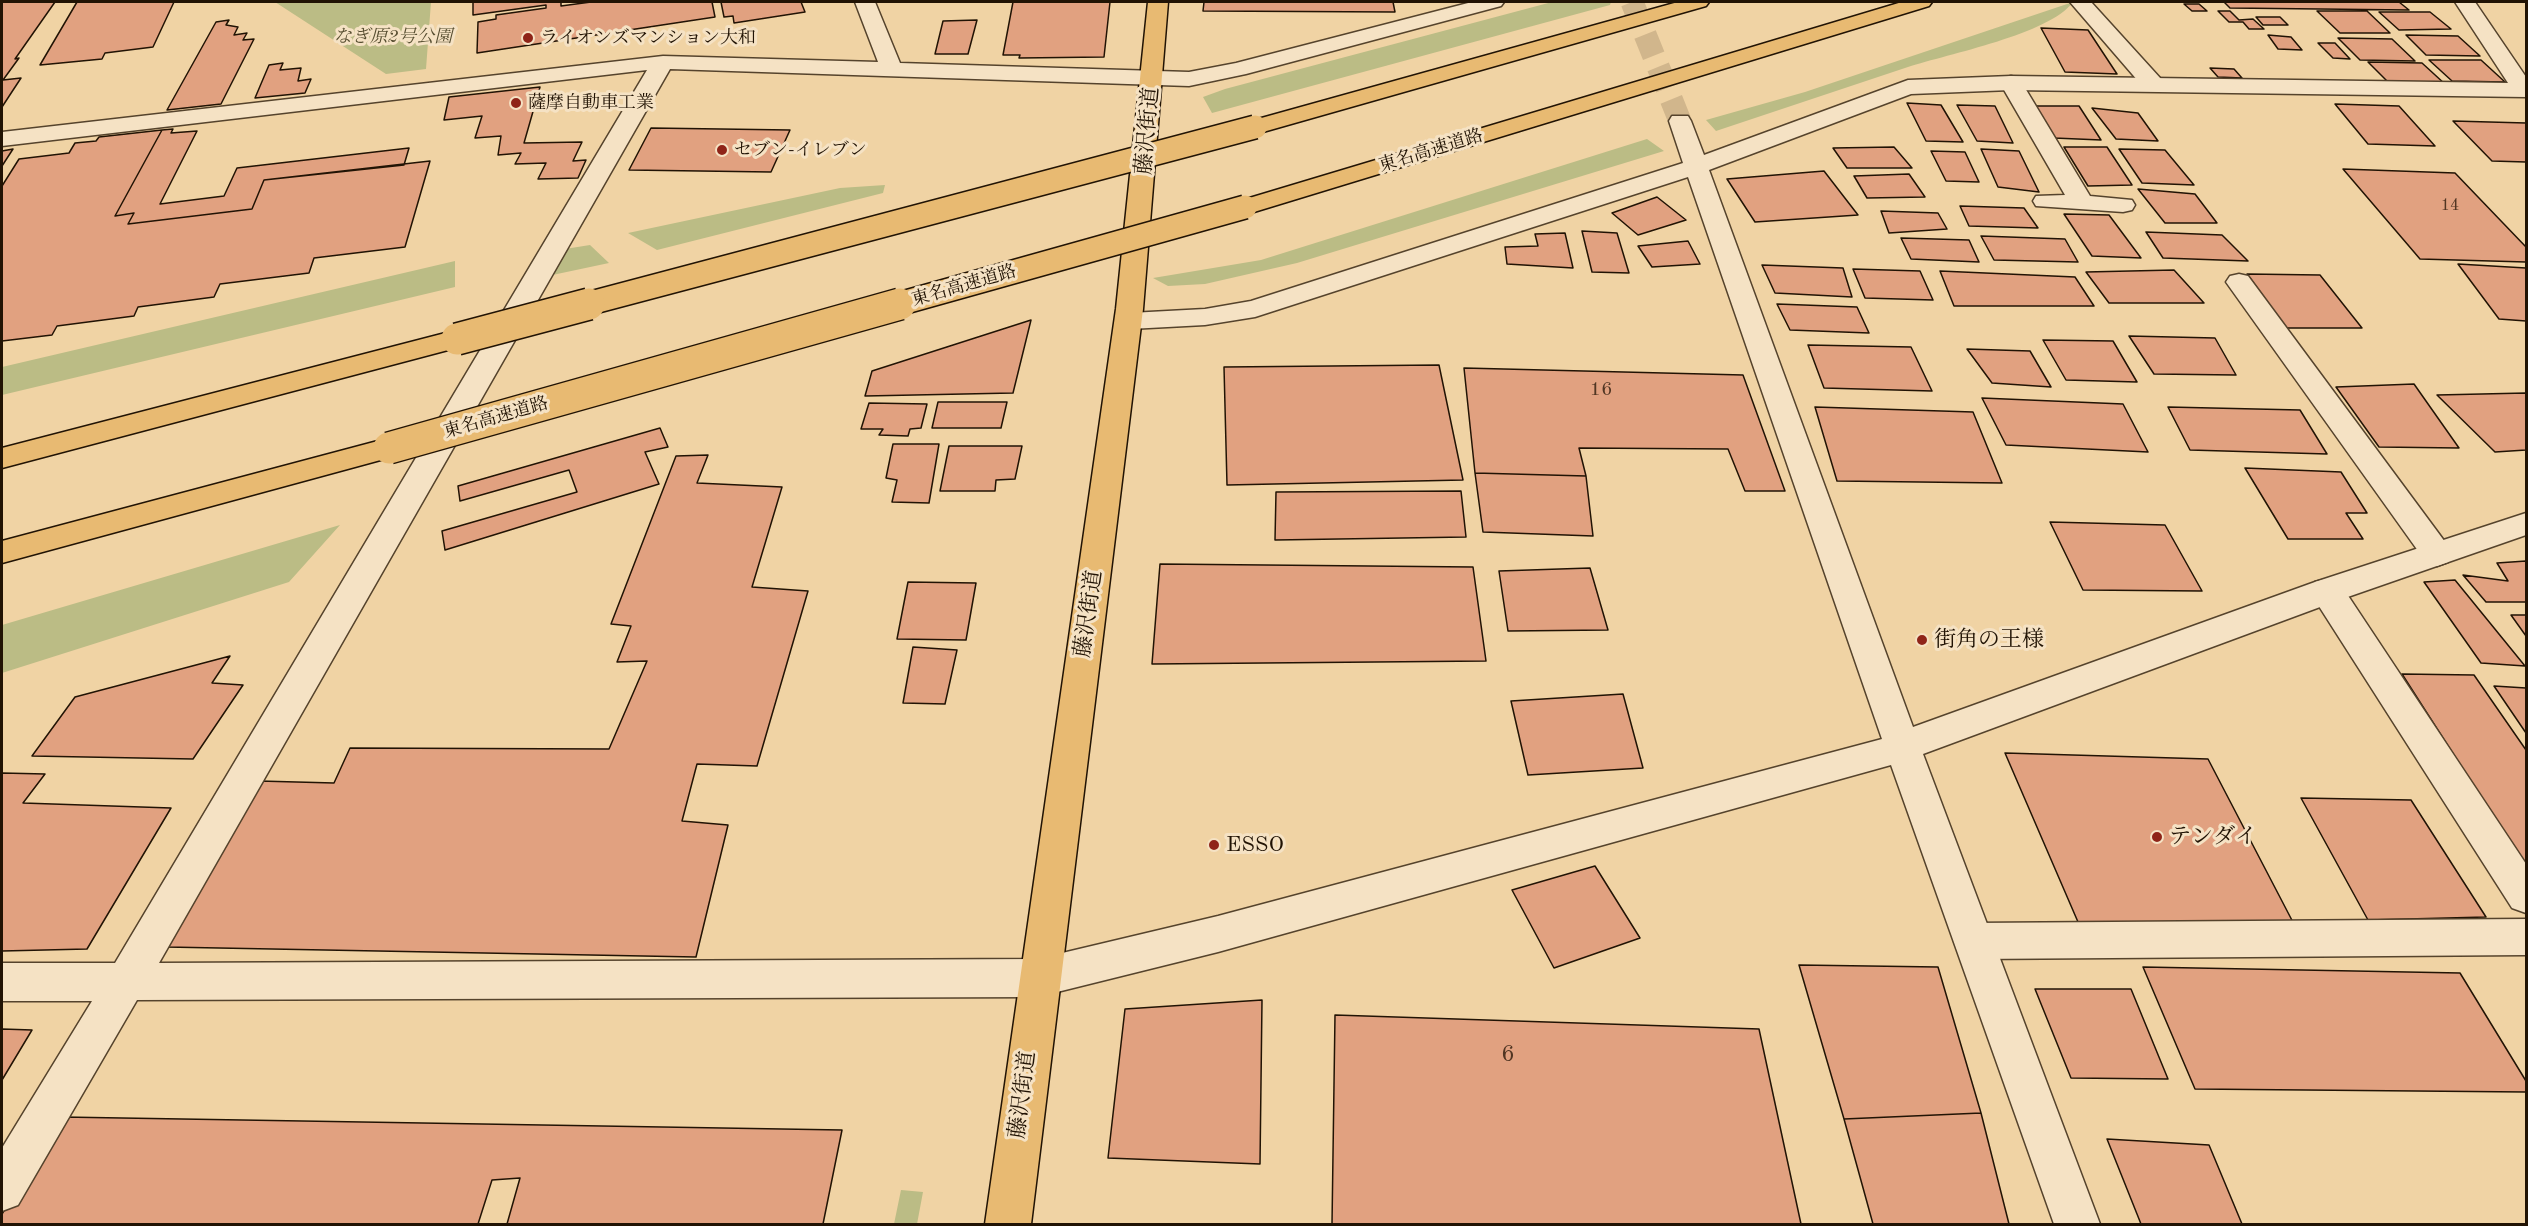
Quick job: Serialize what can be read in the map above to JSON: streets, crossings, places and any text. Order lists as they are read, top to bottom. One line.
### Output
{"streets":{"highway":["藤沢街道","東名高速道路"]},"parks":["なぎ原2号公園"],"places":["ライオンズマンション大和","薩摩自動車工業","セブン-イレブン","街角の王様","テンダイ","ESSO"],"house_numbers":["14","16","6"]}
